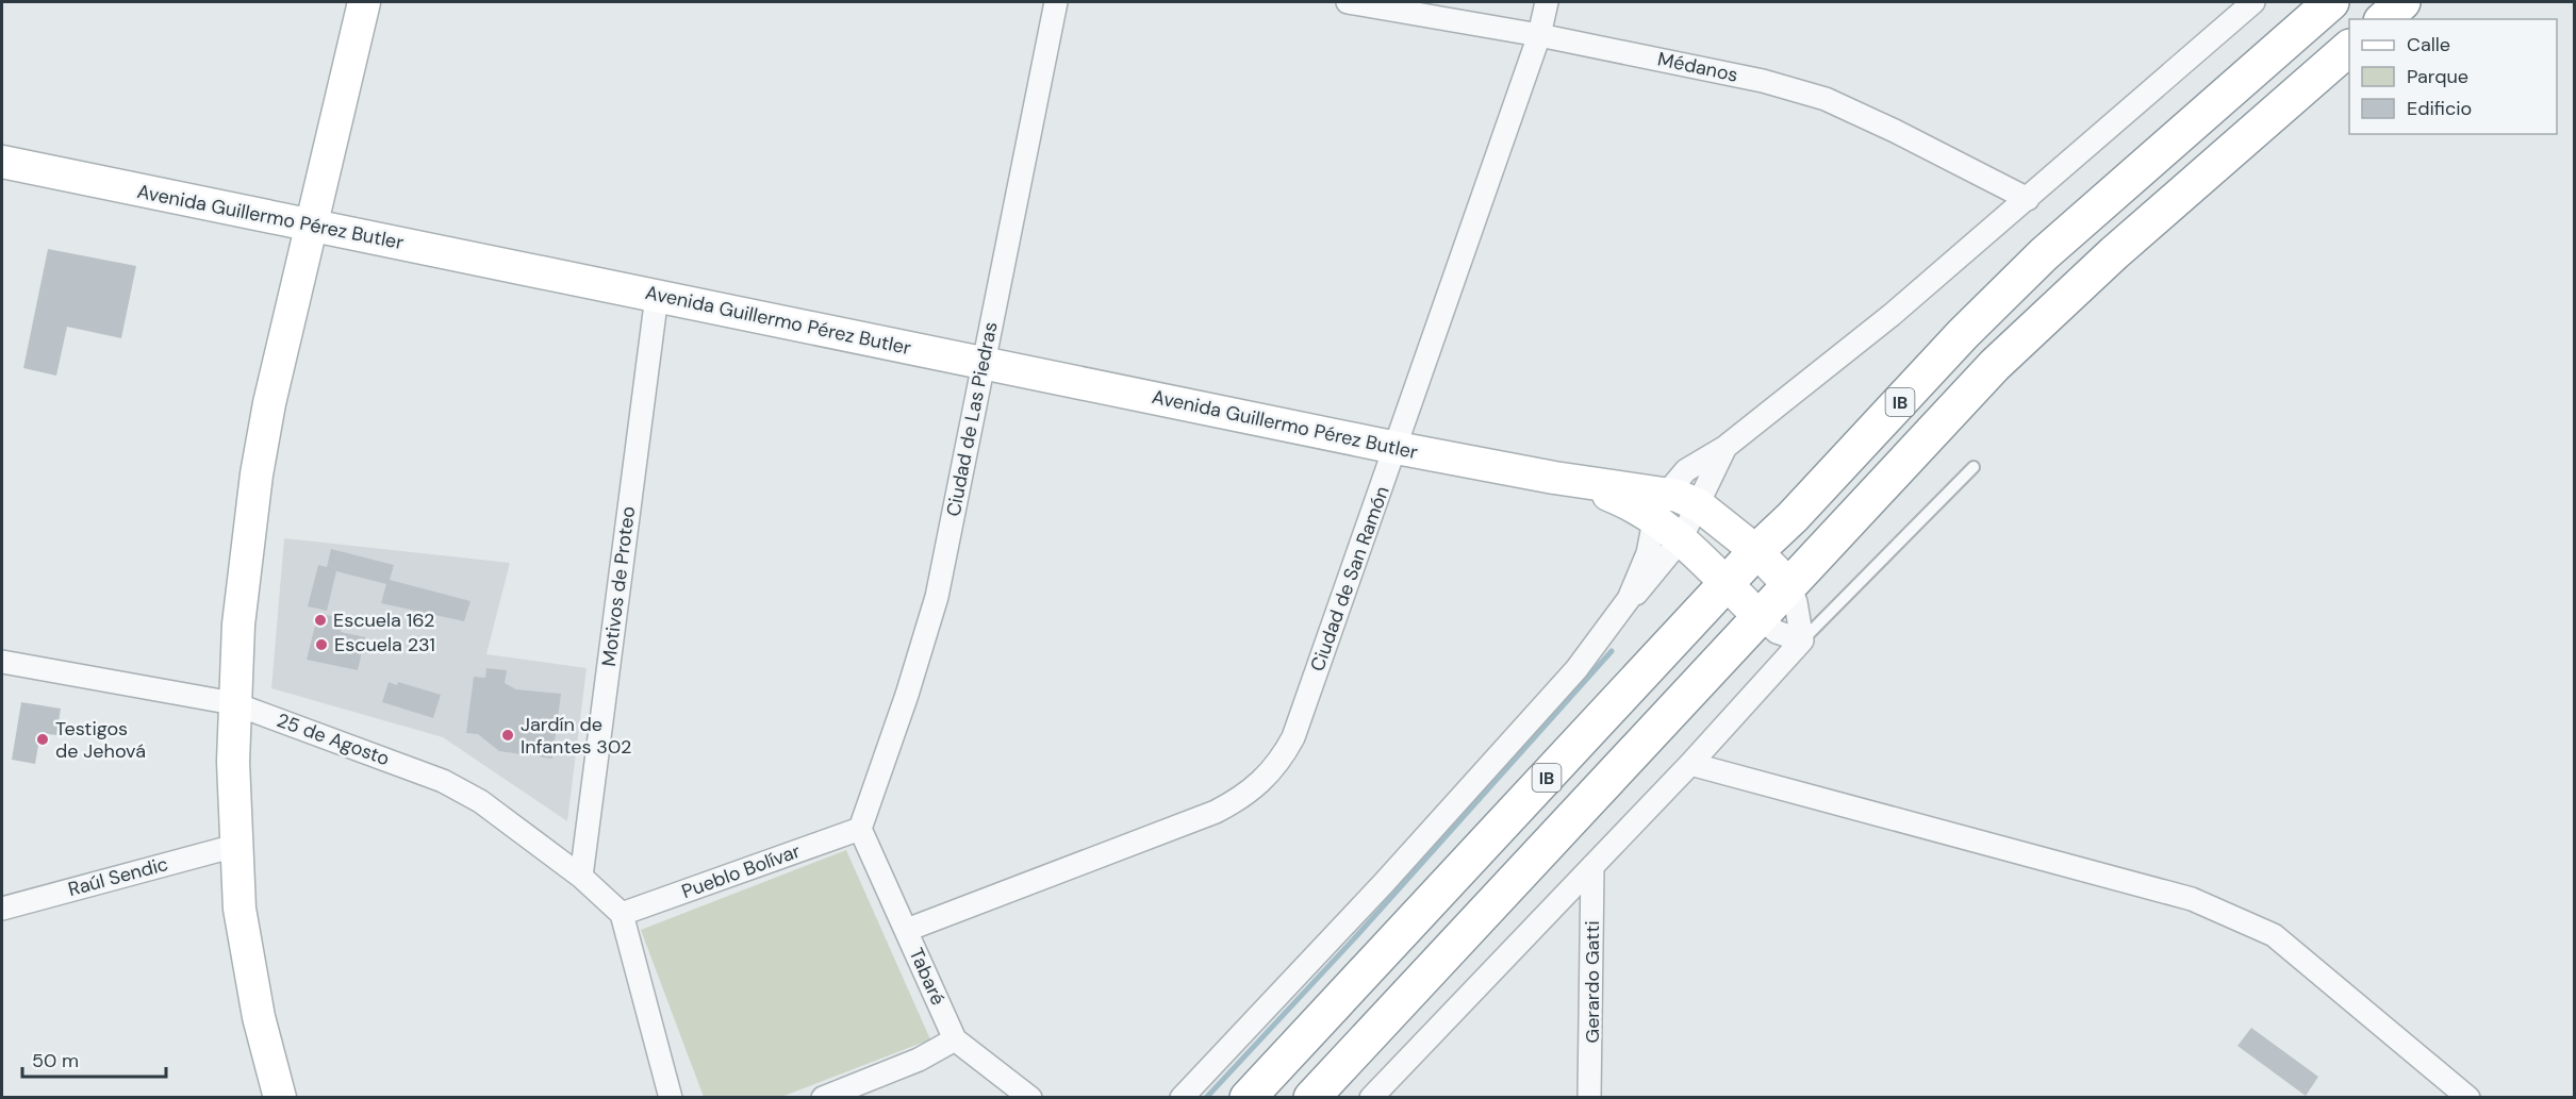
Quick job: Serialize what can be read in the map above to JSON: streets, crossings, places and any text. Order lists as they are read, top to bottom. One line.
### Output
{"streets":{"highway":["IB"],"street":["Médanos","Avenida Guillermo Pérez Butler","Ciudad de Las Piedras","Ciudad de San Ramón","Motivos de Proteo","25 de Agosto","Pueblo Bolívar","Raúl Sendic","Tabaré","Gerardo Gatti"]},"crossings":[["Médanos","Ciudad de San Ramón"],["Avenida Guillermo Pérez Butler","IB"],["Avenida Guillermo Pérez Butler","Ciudad de Las Piedras"],["Avenida Guillermo Pérez Butler","Ciudad de San Ramón"],["Avenida Guillermo Pérez Butler","Motivos de Proteo"],["Ciudad de Las Piedras","Pueblo Bolívar"],["Ciudad de Las Piedras","Tabaré"],["Ciudad de San Ramón","Tabaré"],["Motivos de Proteo","25 de Agosto"],["25 de Agosto","Pueblo Bolívar"],["Pueblo Bolívar","Tabaré"]],"places":["Escuela 162","Escuela 231","Jardín de Infantes 302","Testigos de Jehová"],"legend":["Calle","Parque","Edificio"],"scale_bar":"50 m"}
